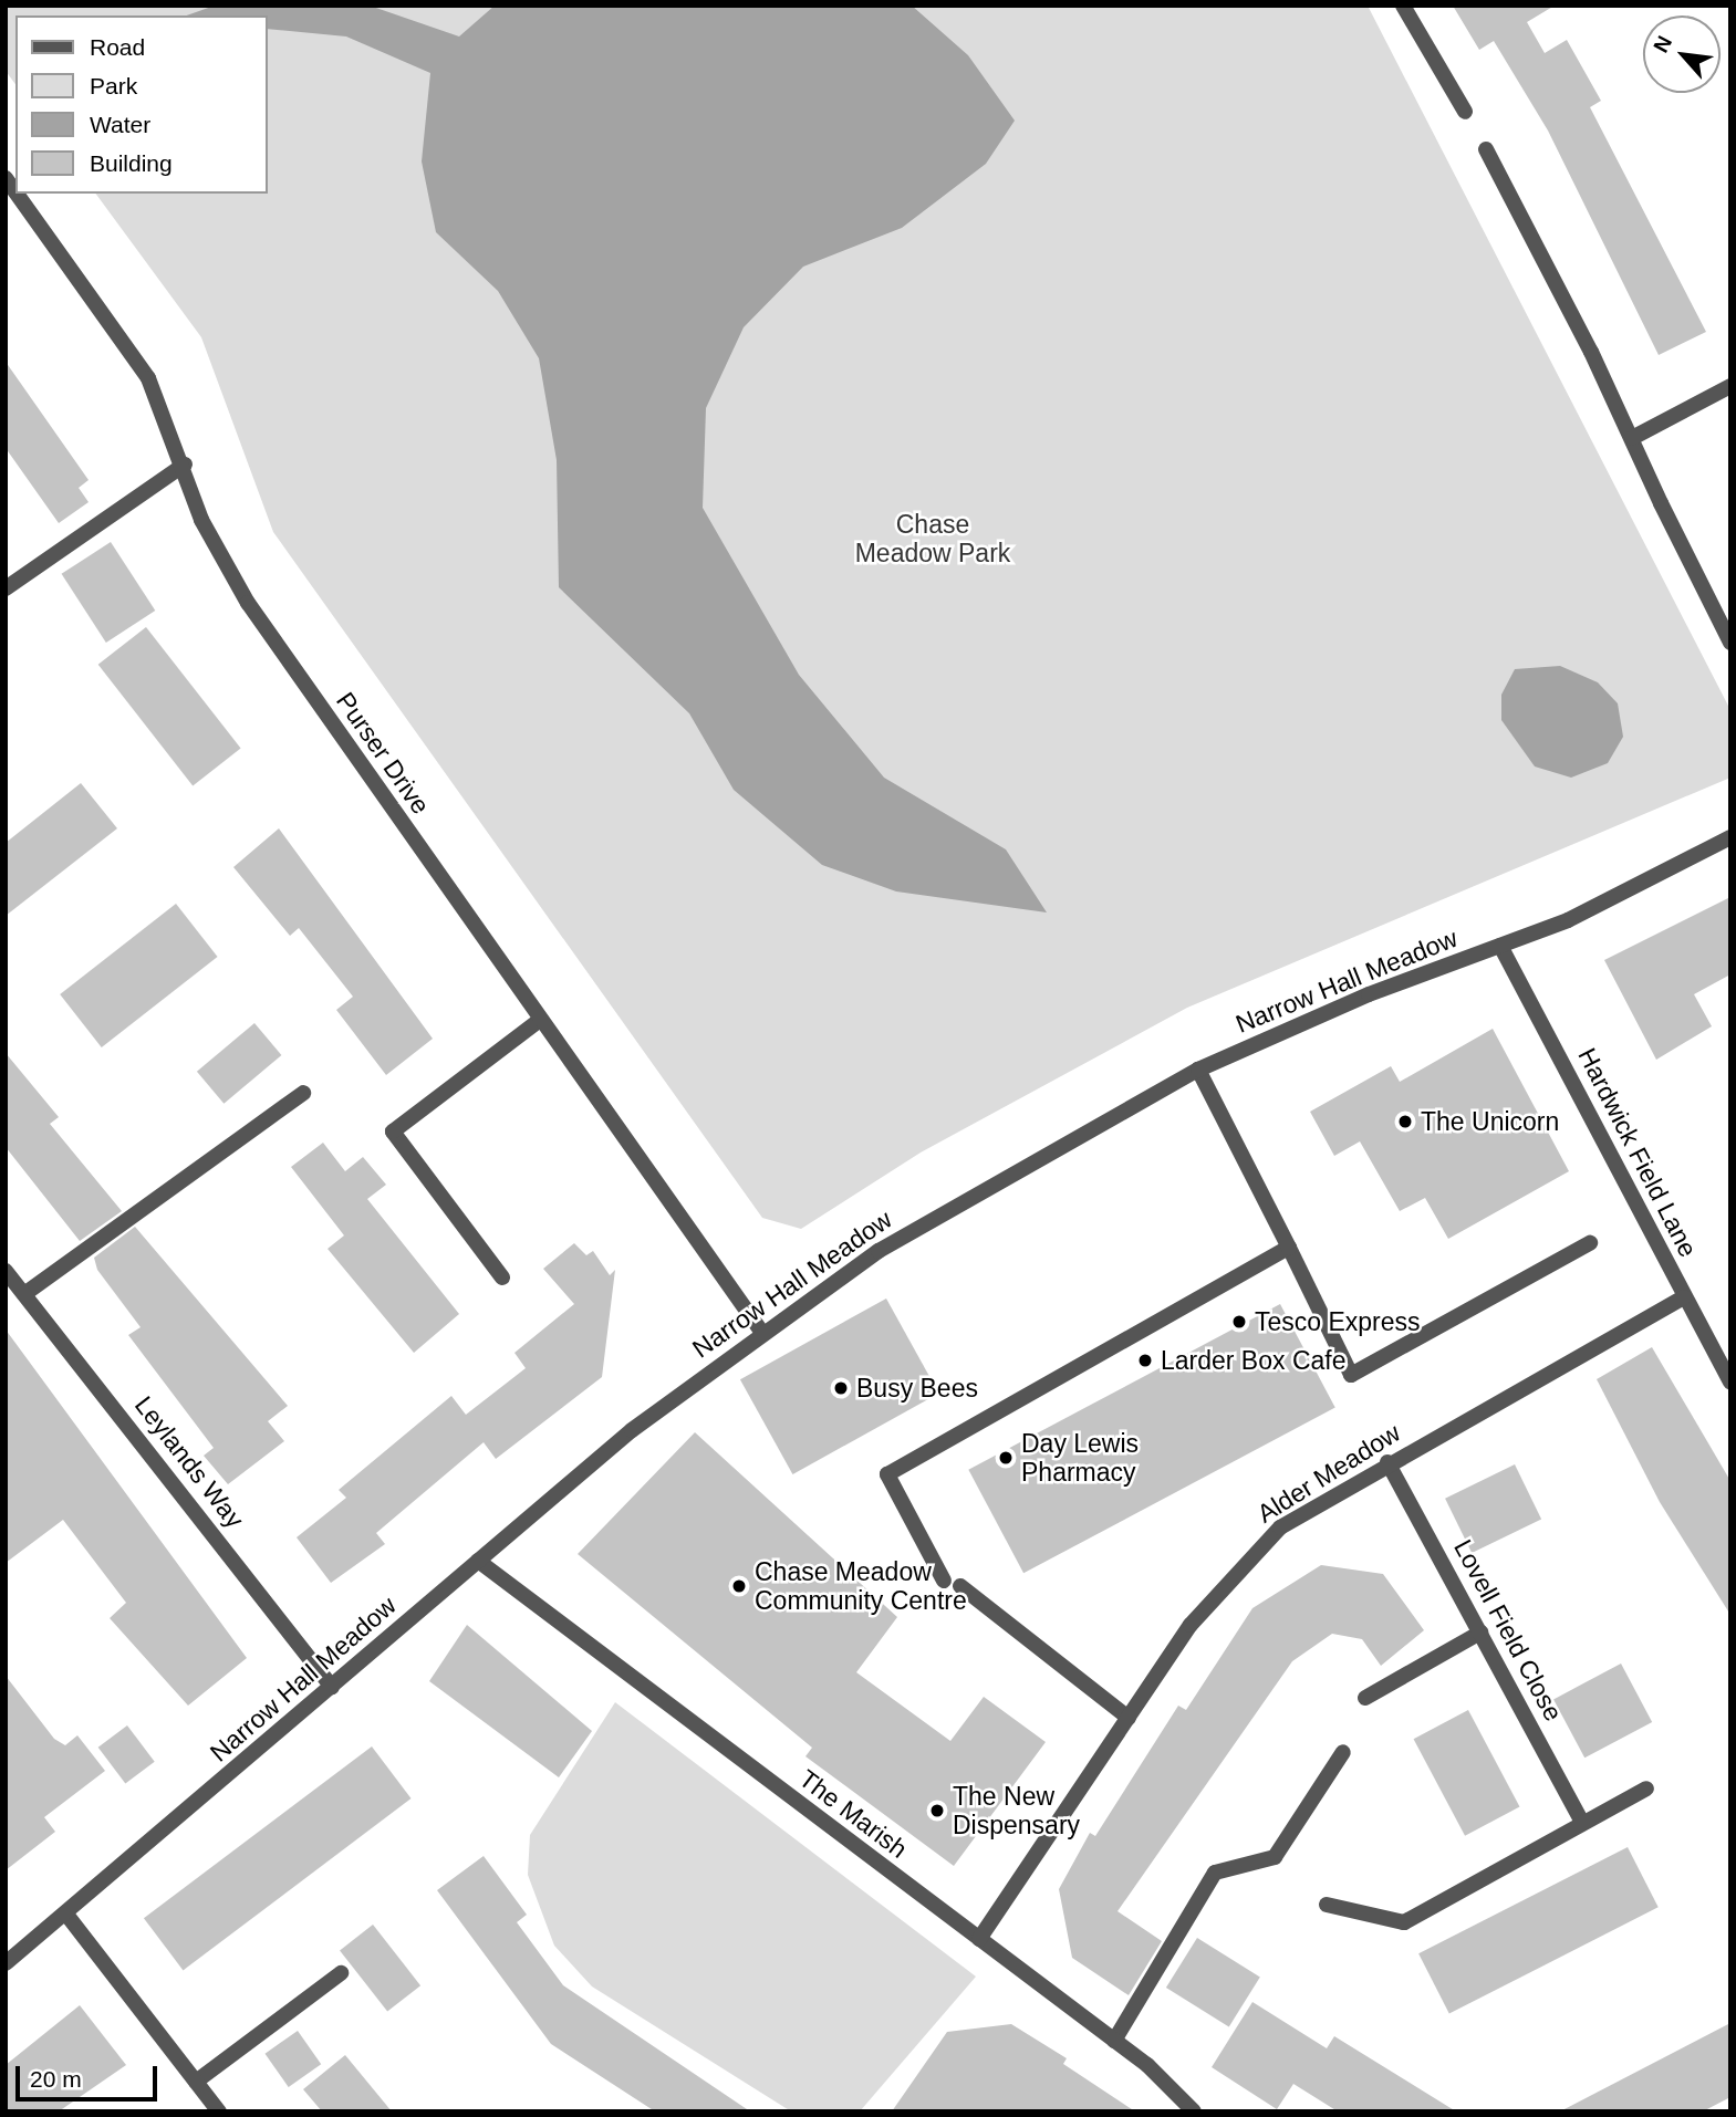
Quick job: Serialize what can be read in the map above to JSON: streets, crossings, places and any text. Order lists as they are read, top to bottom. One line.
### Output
{"streets":{"street":["Purser Drive","Narrow Hall Meadow","Hardwick Field Lane","Leylands Way","Alder Meadow","Lovell Field Close","The Marish"]},"crossings":[["Purser Drive","Narrow Hall Meadow"],["Narrow Hall Meadow","Hardwick Field Lane"],["Narrow Hall Meadow","Leylands Way"],["Narrow Hall Meadow","The Marish"],["Hardwick Field Lane","Alder Meadow"],["Alder Meadow","Lovell Field Close"],["Alder Meadow","The Marish"]],"parks":["Chase Meadow Park"],"places":["The Unicorn","Tesco Express","Larder Box Cafe","Busy Bees","Day Lewis Pharmacy","Chase Meadow Community Centre","The New Dispensary"],"legend":["Road","Park","Water","Building"],"scale_bar":"20 m","north":"top left"}
